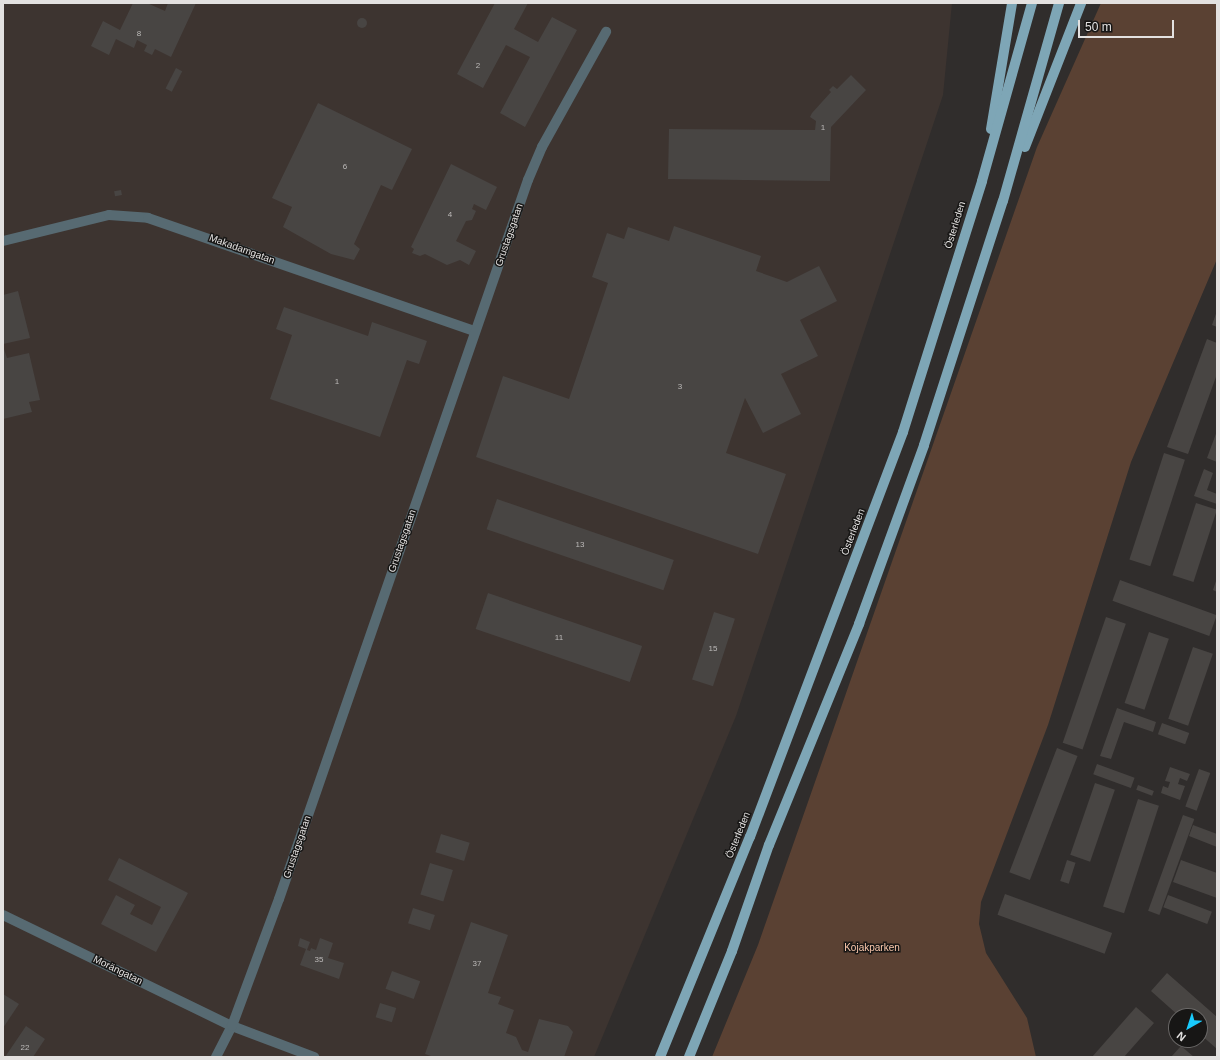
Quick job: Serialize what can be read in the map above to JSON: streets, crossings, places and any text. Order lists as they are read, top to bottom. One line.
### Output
{"streets":{"main road":["Österleden"],"street":["Grustagsgatan","Makadamgatan","Morängatan"]},"crossings":[["Grustagsgatan","Makadamgatan"],["Grustagsgatan","Morängatan"]],"parks":["Kojakparken"],"house_numbers":["8","2","1","6","4","1","3","13","11","15","35","37","22"],"scale_bar":"50 m","north":"bottom left"}
